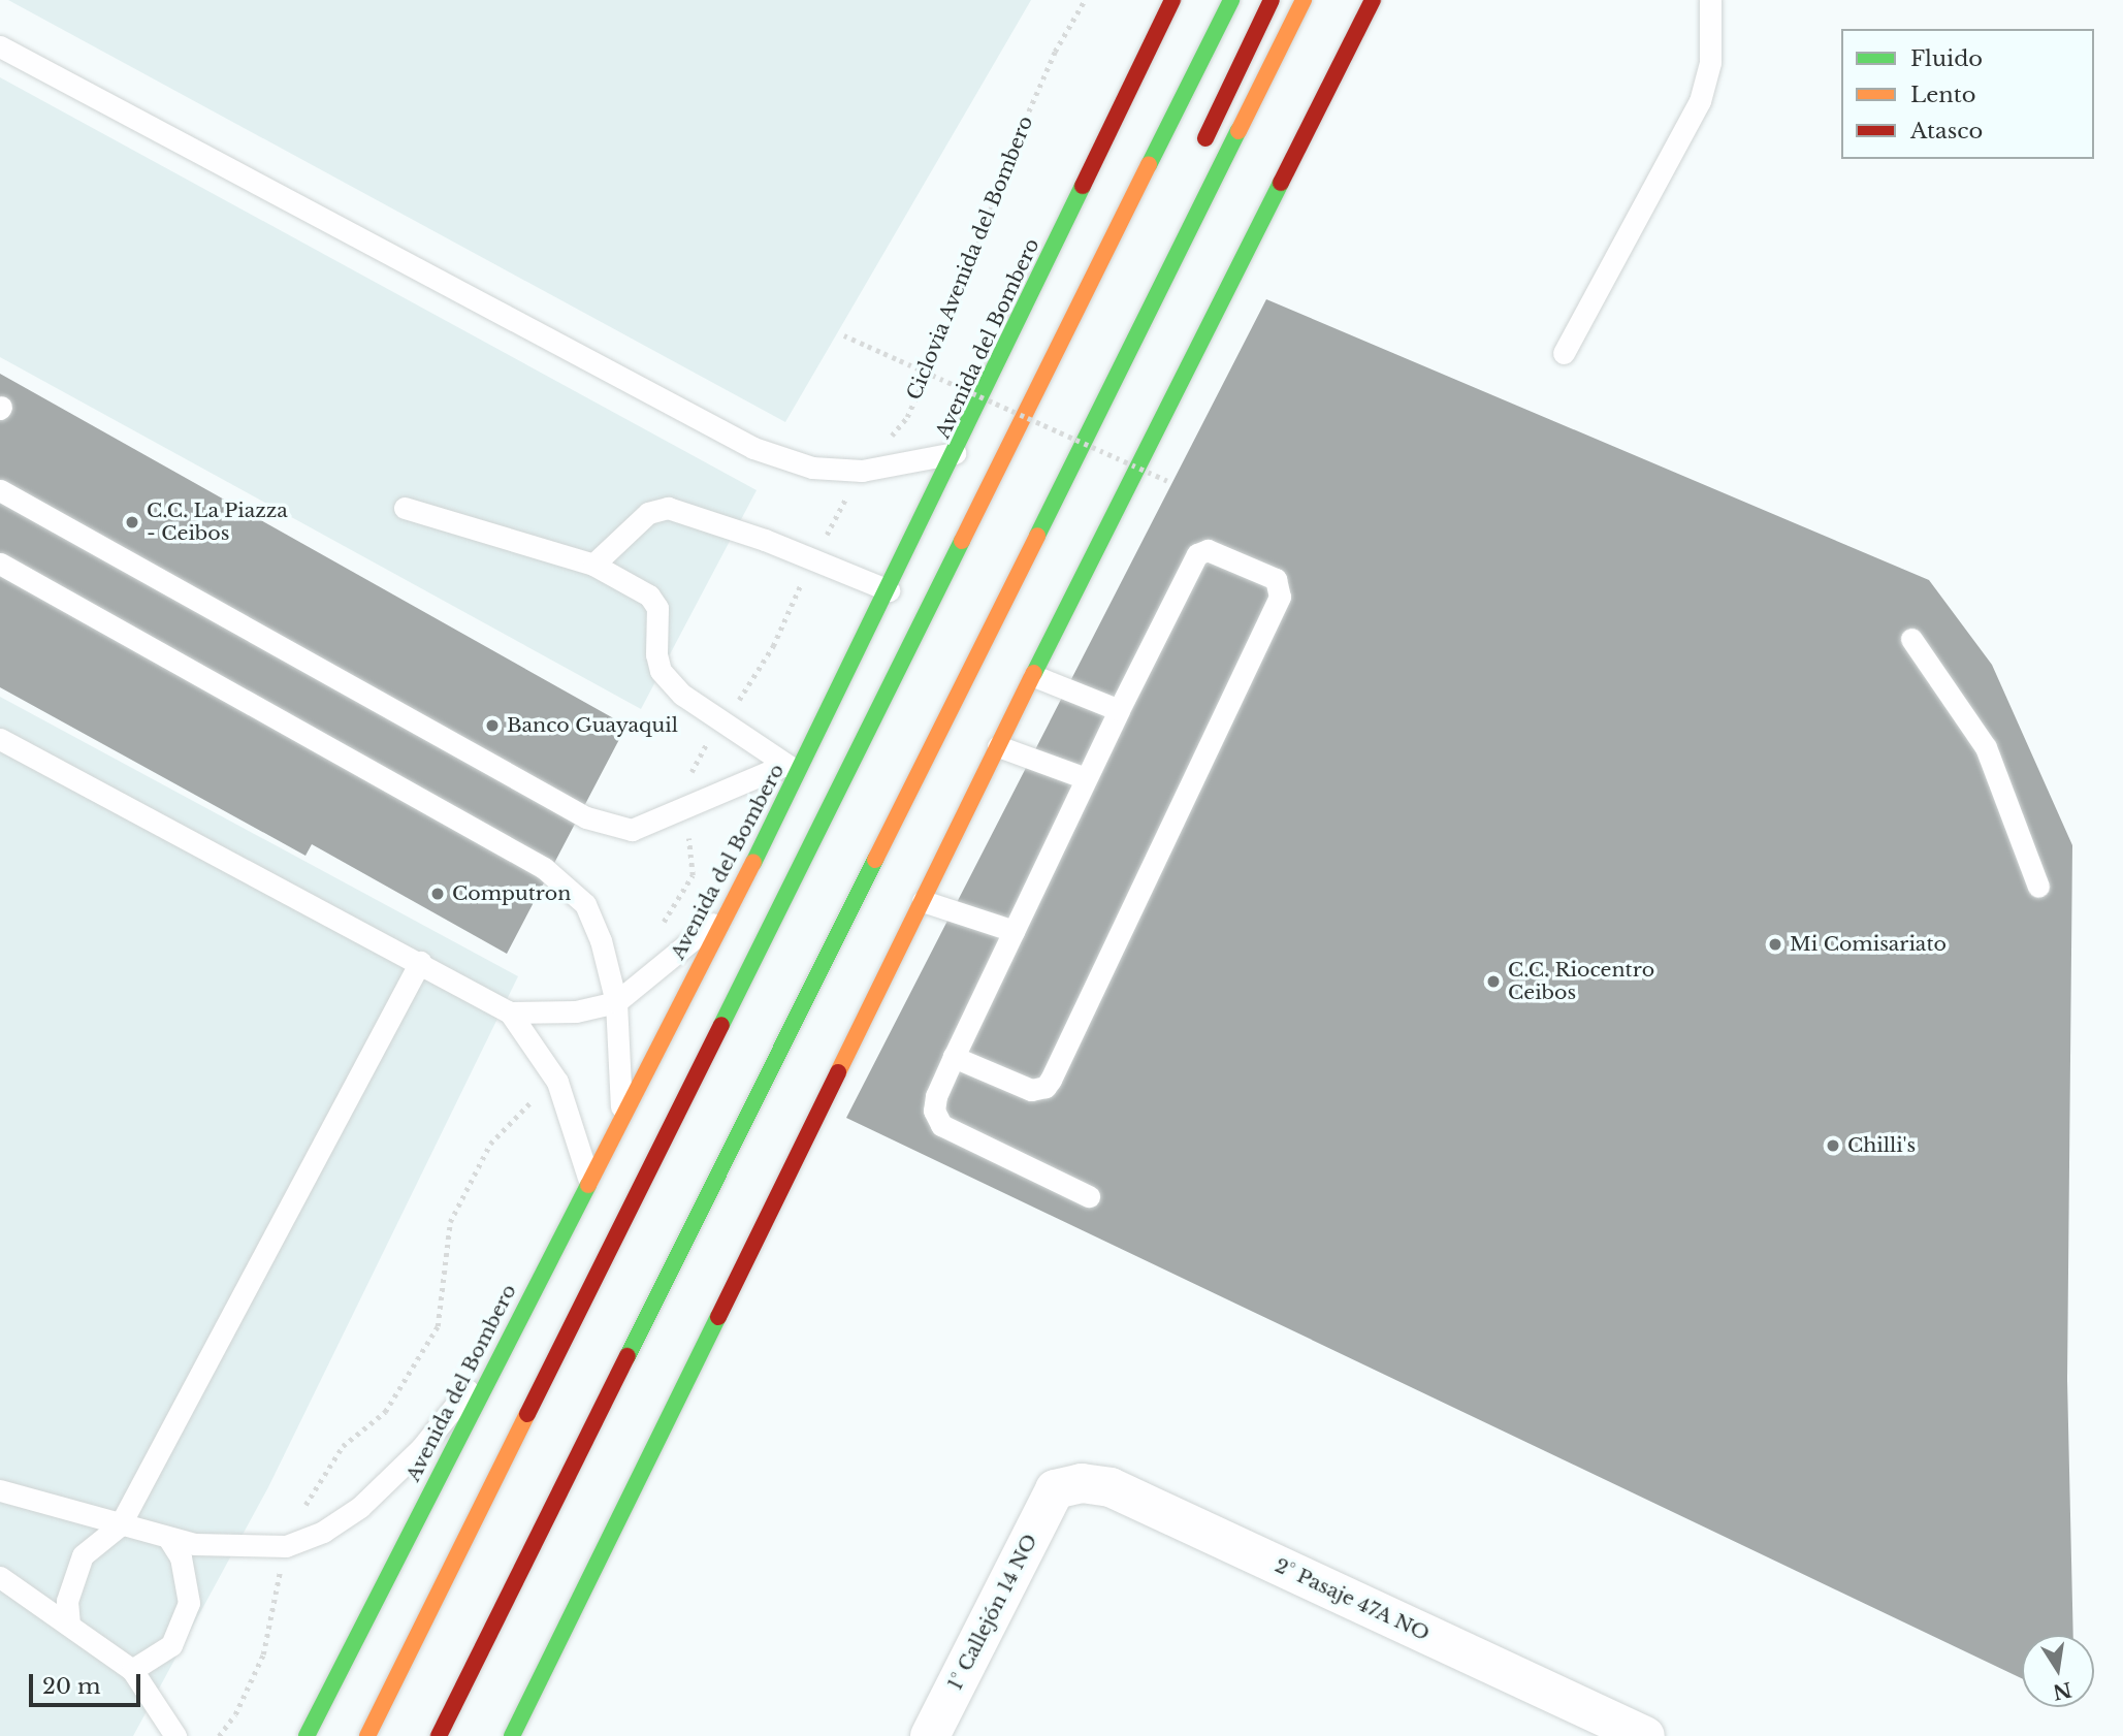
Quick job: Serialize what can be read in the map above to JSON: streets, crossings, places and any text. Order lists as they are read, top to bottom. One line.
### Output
{"streets":{"main road":["Avenida del Bombero"],"street":["2° Pasaje 47A NO","1° Callejón 14 NO"],"path":["Ciclovia Avenida del Bombero"]},"crossings":[["2° Pasaje 47A NO","1° Callejón 14 NO"]],"places":["C.C. La Piazza - Ceibos","Banco Guayaquil","Computron","Mi Comisariato","C.C. Riocentro Ceibos","Chilli's"],"legend":["Fluido","Lento","Atasco"],"scale_bar":"20 m","north":"bottom"}
